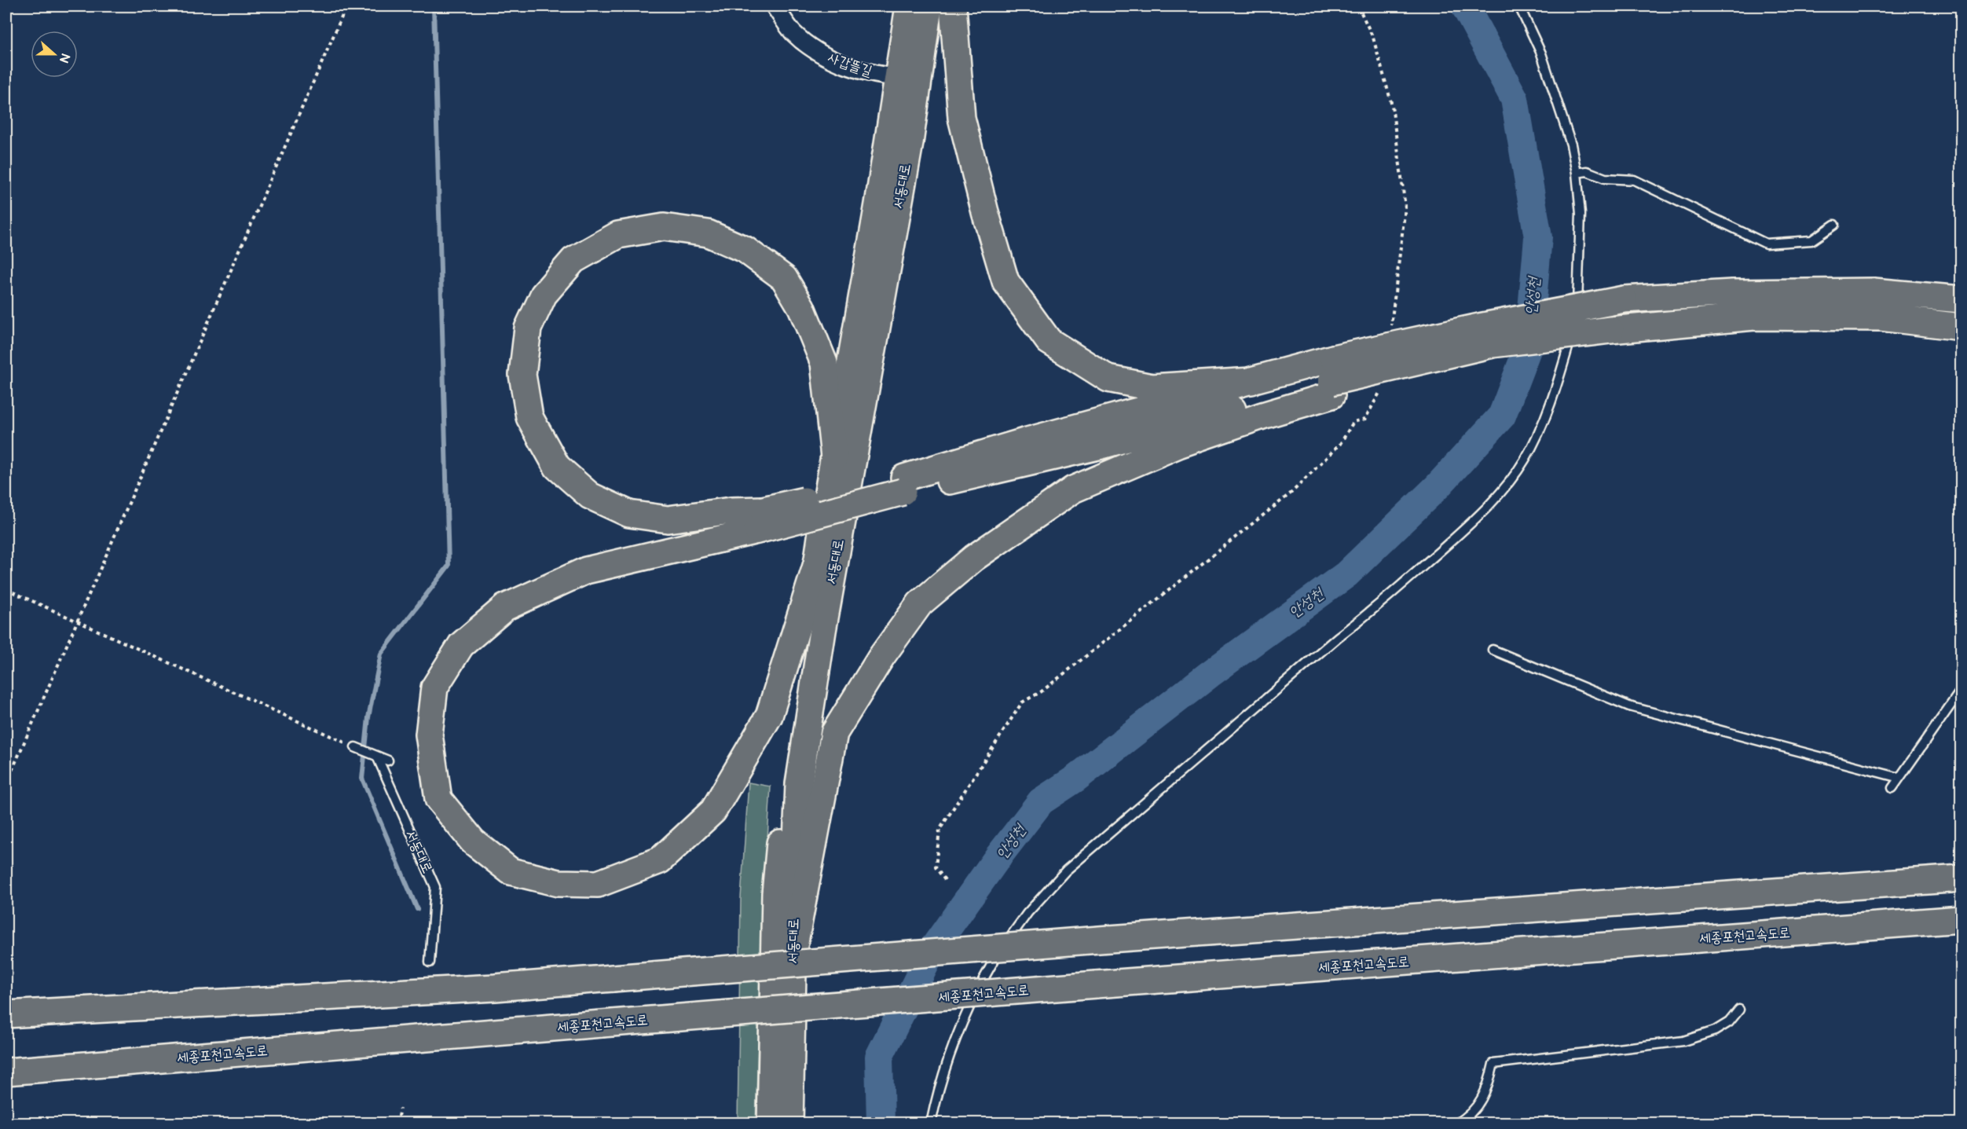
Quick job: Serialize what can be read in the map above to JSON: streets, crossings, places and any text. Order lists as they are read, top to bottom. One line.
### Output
{"streets":{"main road":["서동대로","세종포천고속도로"],"street":["사갑뜰길"]},"crossings":[["사갑뜰길","서동대로"]],"water":["안성천"],"north":"right"}
